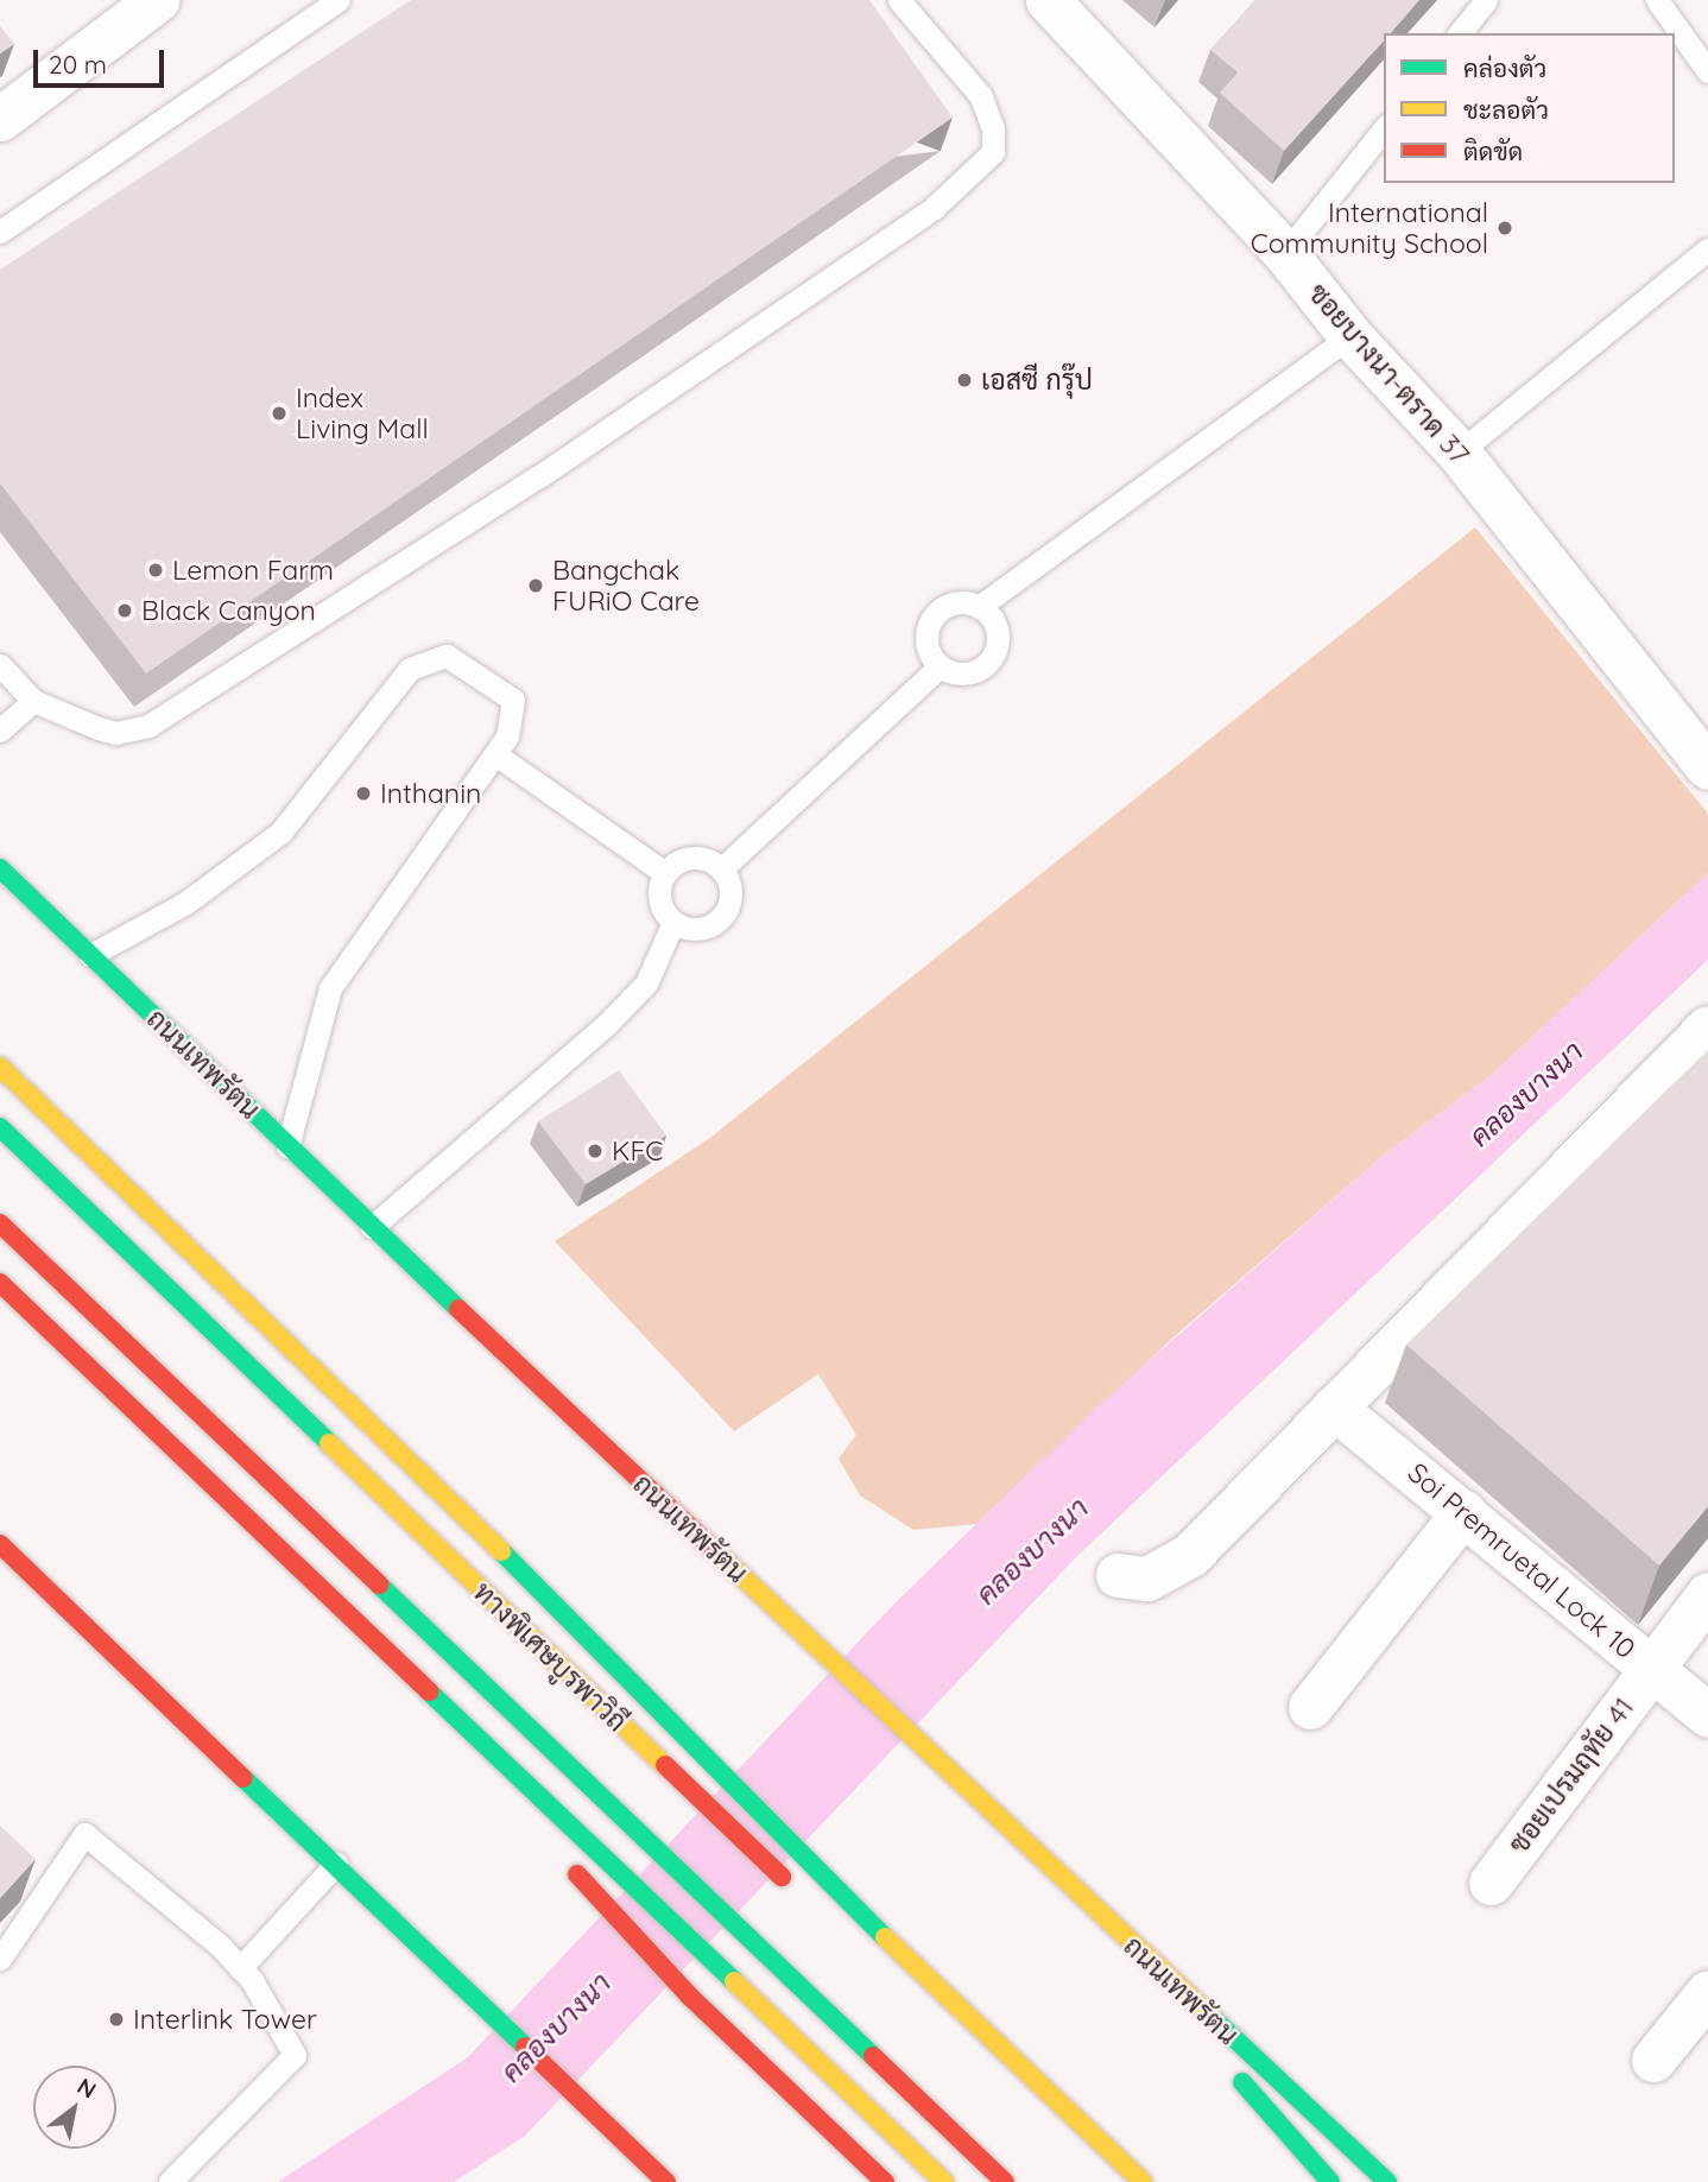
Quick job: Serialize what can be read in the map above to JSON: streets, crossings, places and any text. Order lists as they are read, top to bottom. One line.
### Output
{"streets":{"main road":["ถนนเทพรัตน","ทางพิเศษบูรพาวิถี"],"street":["ซอยบางนา-ตราด 37","Soi Premruetal Lock 10","ซอยเปรมฤทัย 41"]},"crossings":[["Soi Premruetal Lock 10","ซอยเปรมฤทัย 41"]],"water":["คลองบางนา"],"places":["International Community School","เอสซี กรุ๊ป","Index Living Mall","Lemon Farm","Bangchak FURiO Care","Black Canyon","Inthanin","KFC","Interlink Tower"],"legend":["คล่องตัว","ชะลอตัว","ติดขัด"],"scale_bar":"20 m","north":"top right"}
